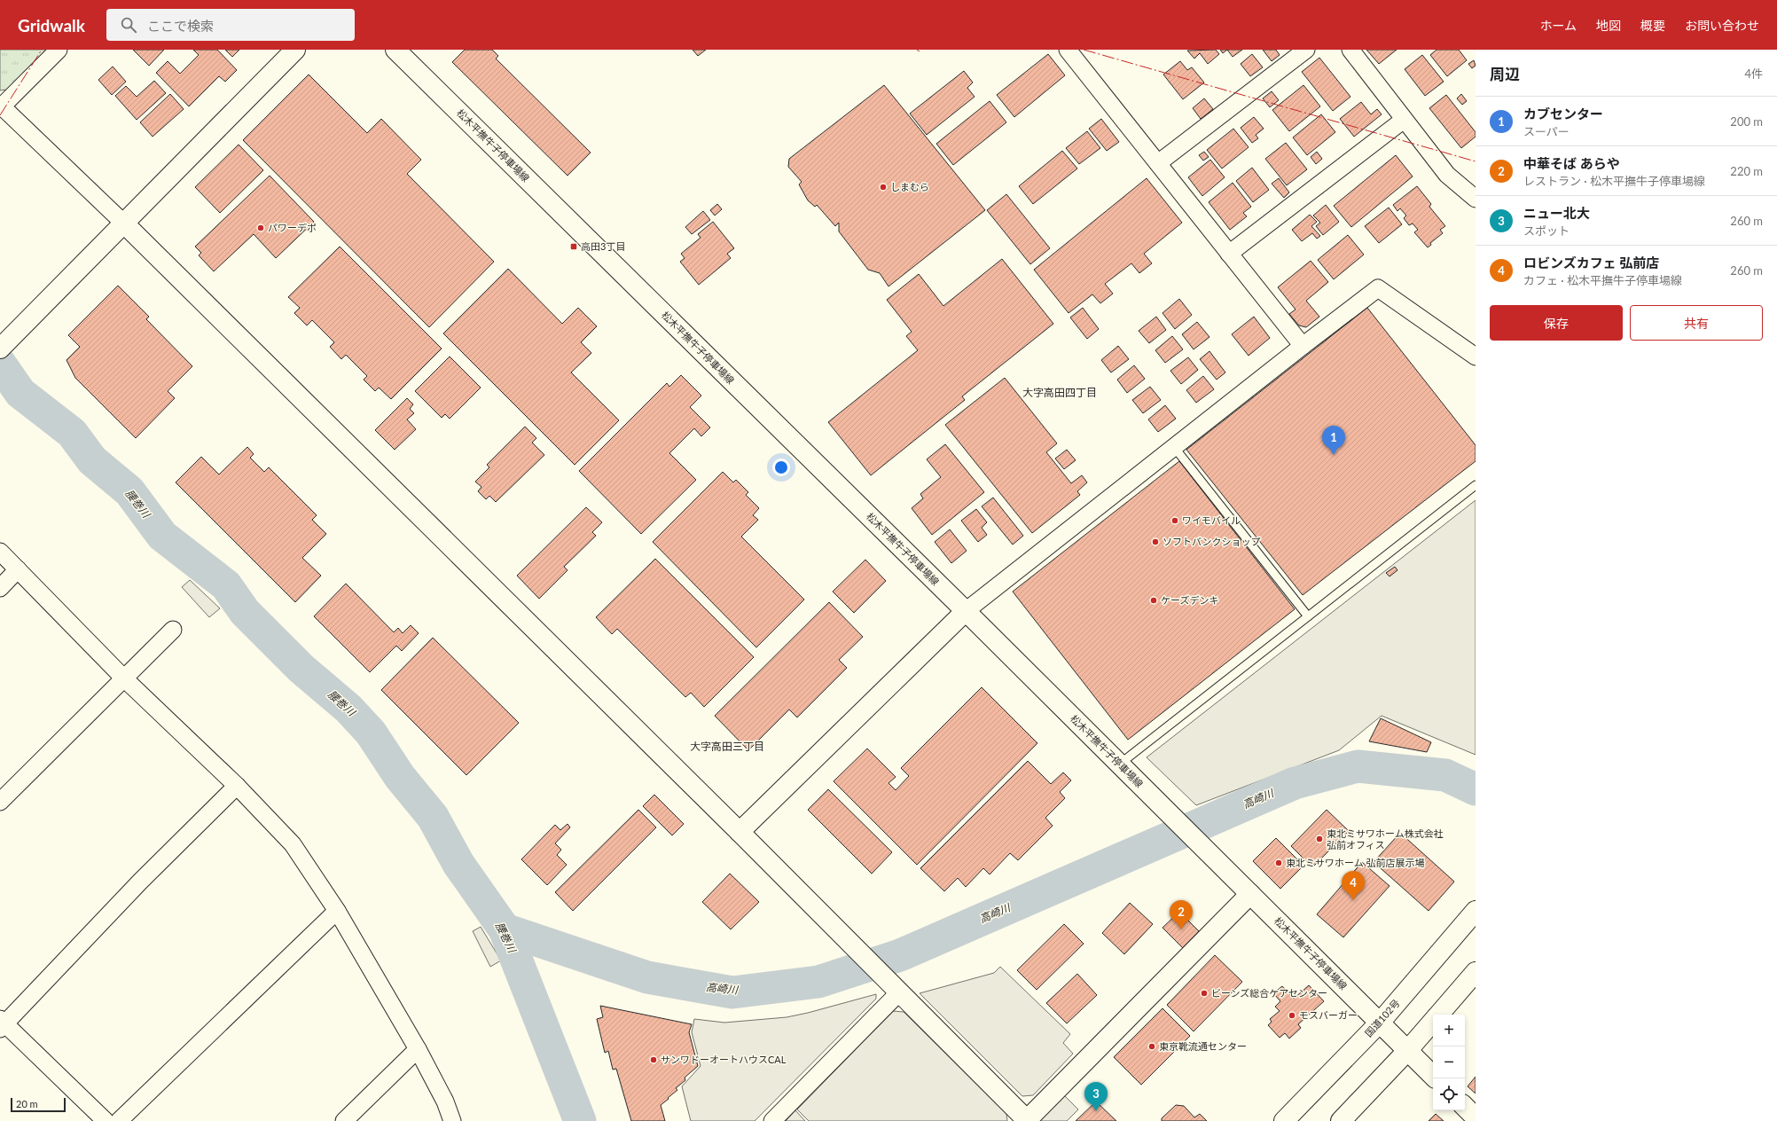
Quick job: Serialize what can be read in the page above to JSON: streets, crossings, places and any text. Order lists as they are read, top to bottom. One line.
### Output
{"streets":{"main road":["松木平撫牛子停車場線","国道102号"]},"crossings":[["松木平撫牛子停車場線","国道102号"]],"districts":["大字高田四丁目","大字高田三丁目"],"water":["腰巻川","高崎川"],"places":{"other":["しまむら","パワーデポ","ワイモバイル","ソフトバンクショップ","ケーズデンキ","東北ミサワホーム株式会社 弘前オフィス","東北ミサワホーム 弘前店展示場","ビーンズ総合ケアセンター","モスバーガー","東京靴流通センター","サンワドーオートハウスCAL"],"transit":["高田3丁目"]},"scale_bar":"20 m","page":{"header":"Gridwalk","search":"ここで検索","nav":["ホーム","地図","概要","お問い合わせ"],"heading":["周辺","4件"],"list":[{"mark":"1","name":"カブセンター","note":"スーパー","value":"200 m"},{"mark":"2","name":"中華そば あらや","note":"レストラン · 松木平撫牛子停車場線","value":"220 m"},{"mark":"3","name":"ニュー北大","note":"スポット","value":"260 m"},{"mark":"4","name":"ロビンズカフェ 弘前店","note":"カフェ · 松木平撫牛子停車場線","value":"260 m"}],"buttons":["保存","共有"],"pins":["1","4","2","3"],"map_buttons":["+","−"],"scale":"20 m"}}
